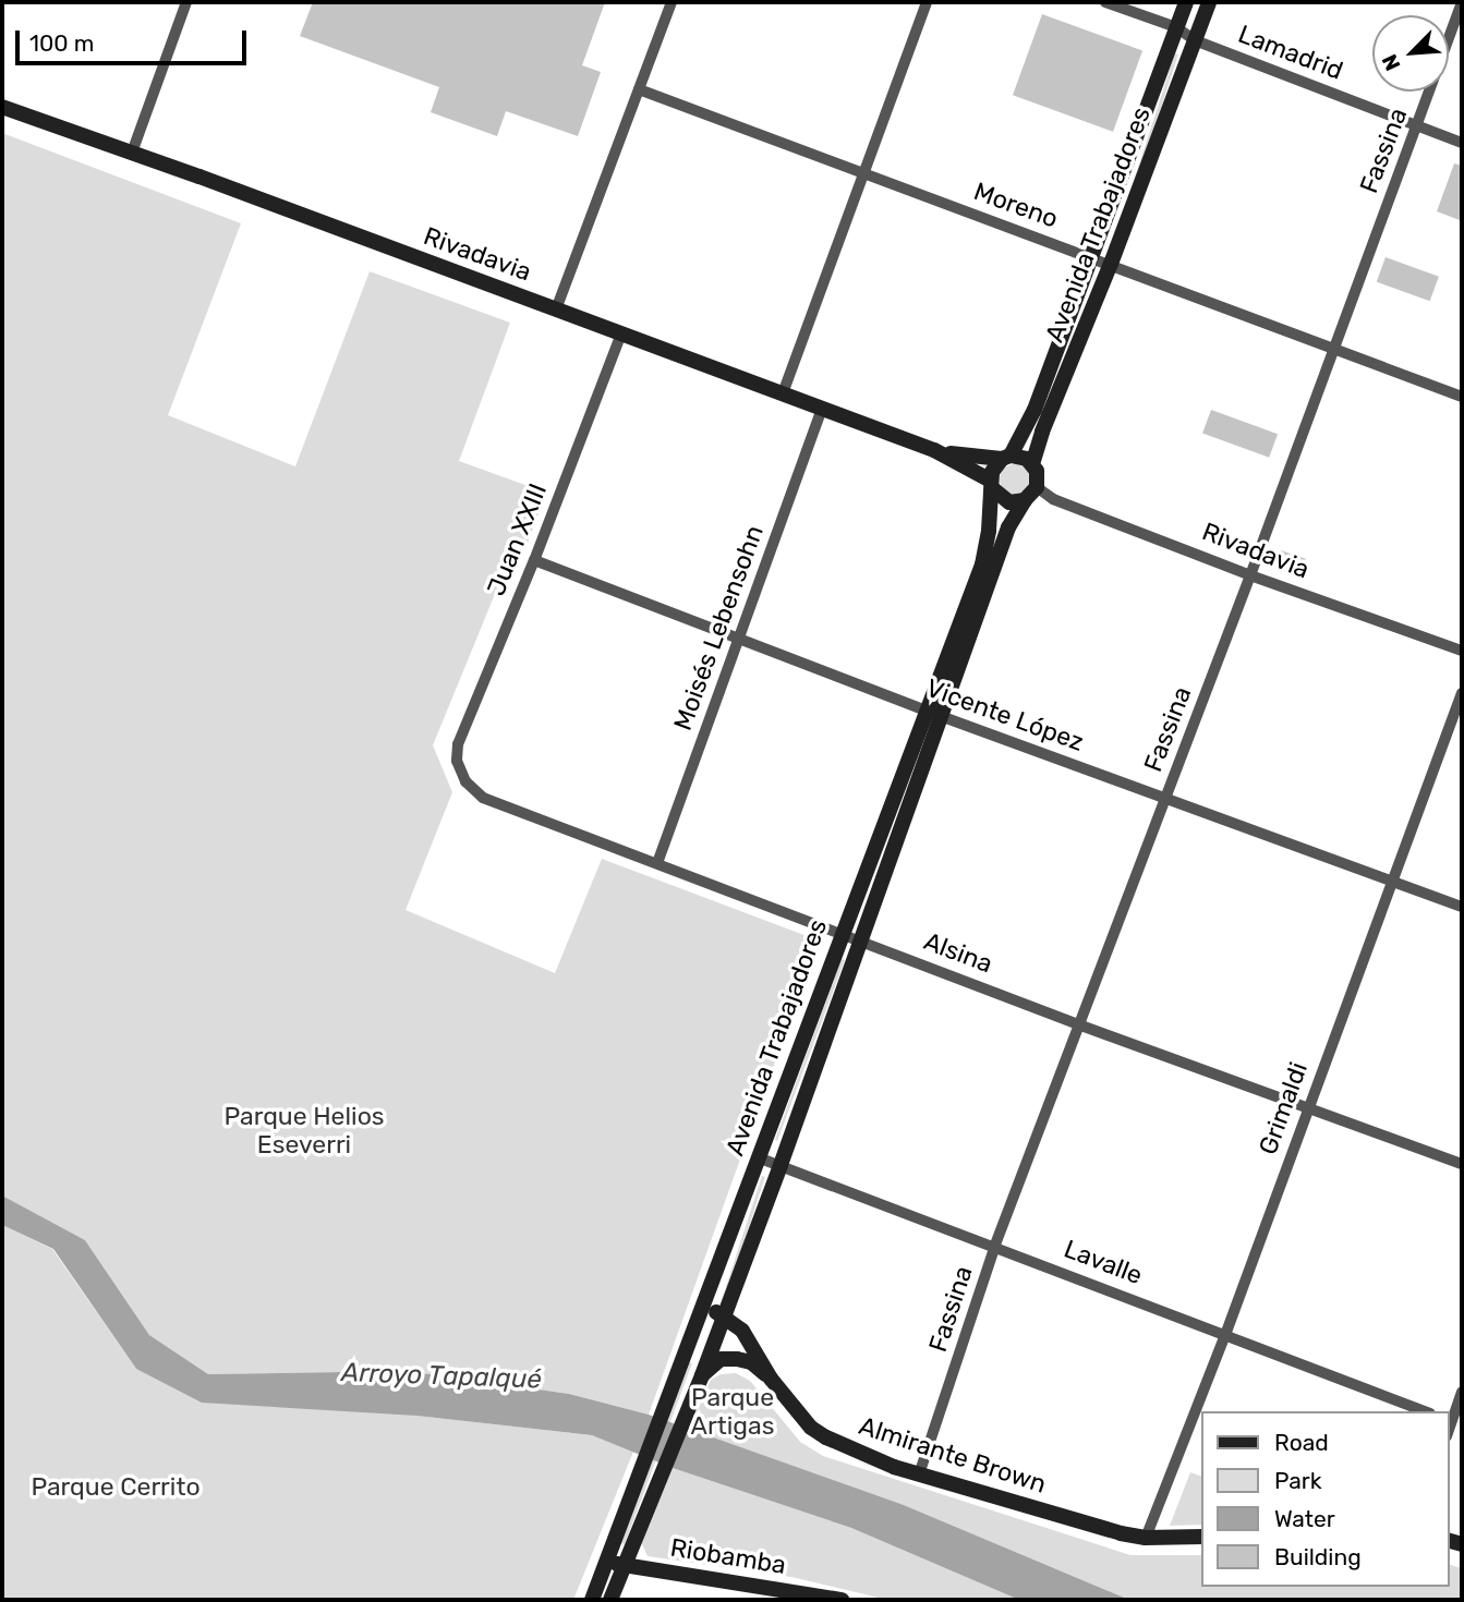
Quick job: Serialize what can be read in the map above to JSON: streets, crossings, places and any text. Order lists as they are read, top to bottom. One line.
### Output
{"streets":{"main road":["Avenida Trabajadores","Rivadavia","Almirante Brown","Riobamba"],"street":["Lamadrid","Fassina","Moreno","Juan XXIII","Moisés Lebensohn","Vicente López","Alsina","Grimaldi","Lavalle"]},"crossings":[["Lamadrid","Fassina"],["Lamadrid","Avenida Trabajadores"],["Fassina","Moreno"],["Fassina","Rivadavia"],["Fassina","Vicente López"],["Fassina","Alsina"],["Fassina","Lavalle"],["Fassina","Almirante Brown"],["Moreno","Avenida Trabajadores"],["Avenida Trabajadores","Rivadavia"],["Avenida Trabajadores","Vicente López"],["Avenida Trabajadores","Alsina"],["Avenida Trabajadores","Lavalle"],["Avenida Trabajadores","Almirante Brown"],["Avenida Trabajadores","Riobamba"],["Rivadavia","Juan XXIII"],["Rivadavia","Moisés Lebensohn"],["Juan XXIII","Vicente López"],["Juan XXIII","Alsina"],["Moisés Lebensohn","Vicente López"],["Moisés Lebensohn","Alsina"],["Vicente López","Grimaldi"],["Alsina","Grimaldi"],["Grimaldi","Lavalle"],["Grimaldi","Almirante Brown"]],"water":["Arroyo Tapalqué"],"parks":["Parque Helios Eseverri","Parque Artigas","Parque Cerrito"],"legend":["Road","Park","Water","Building"],"scale_bar":"100 m","north":"bottom left"}
